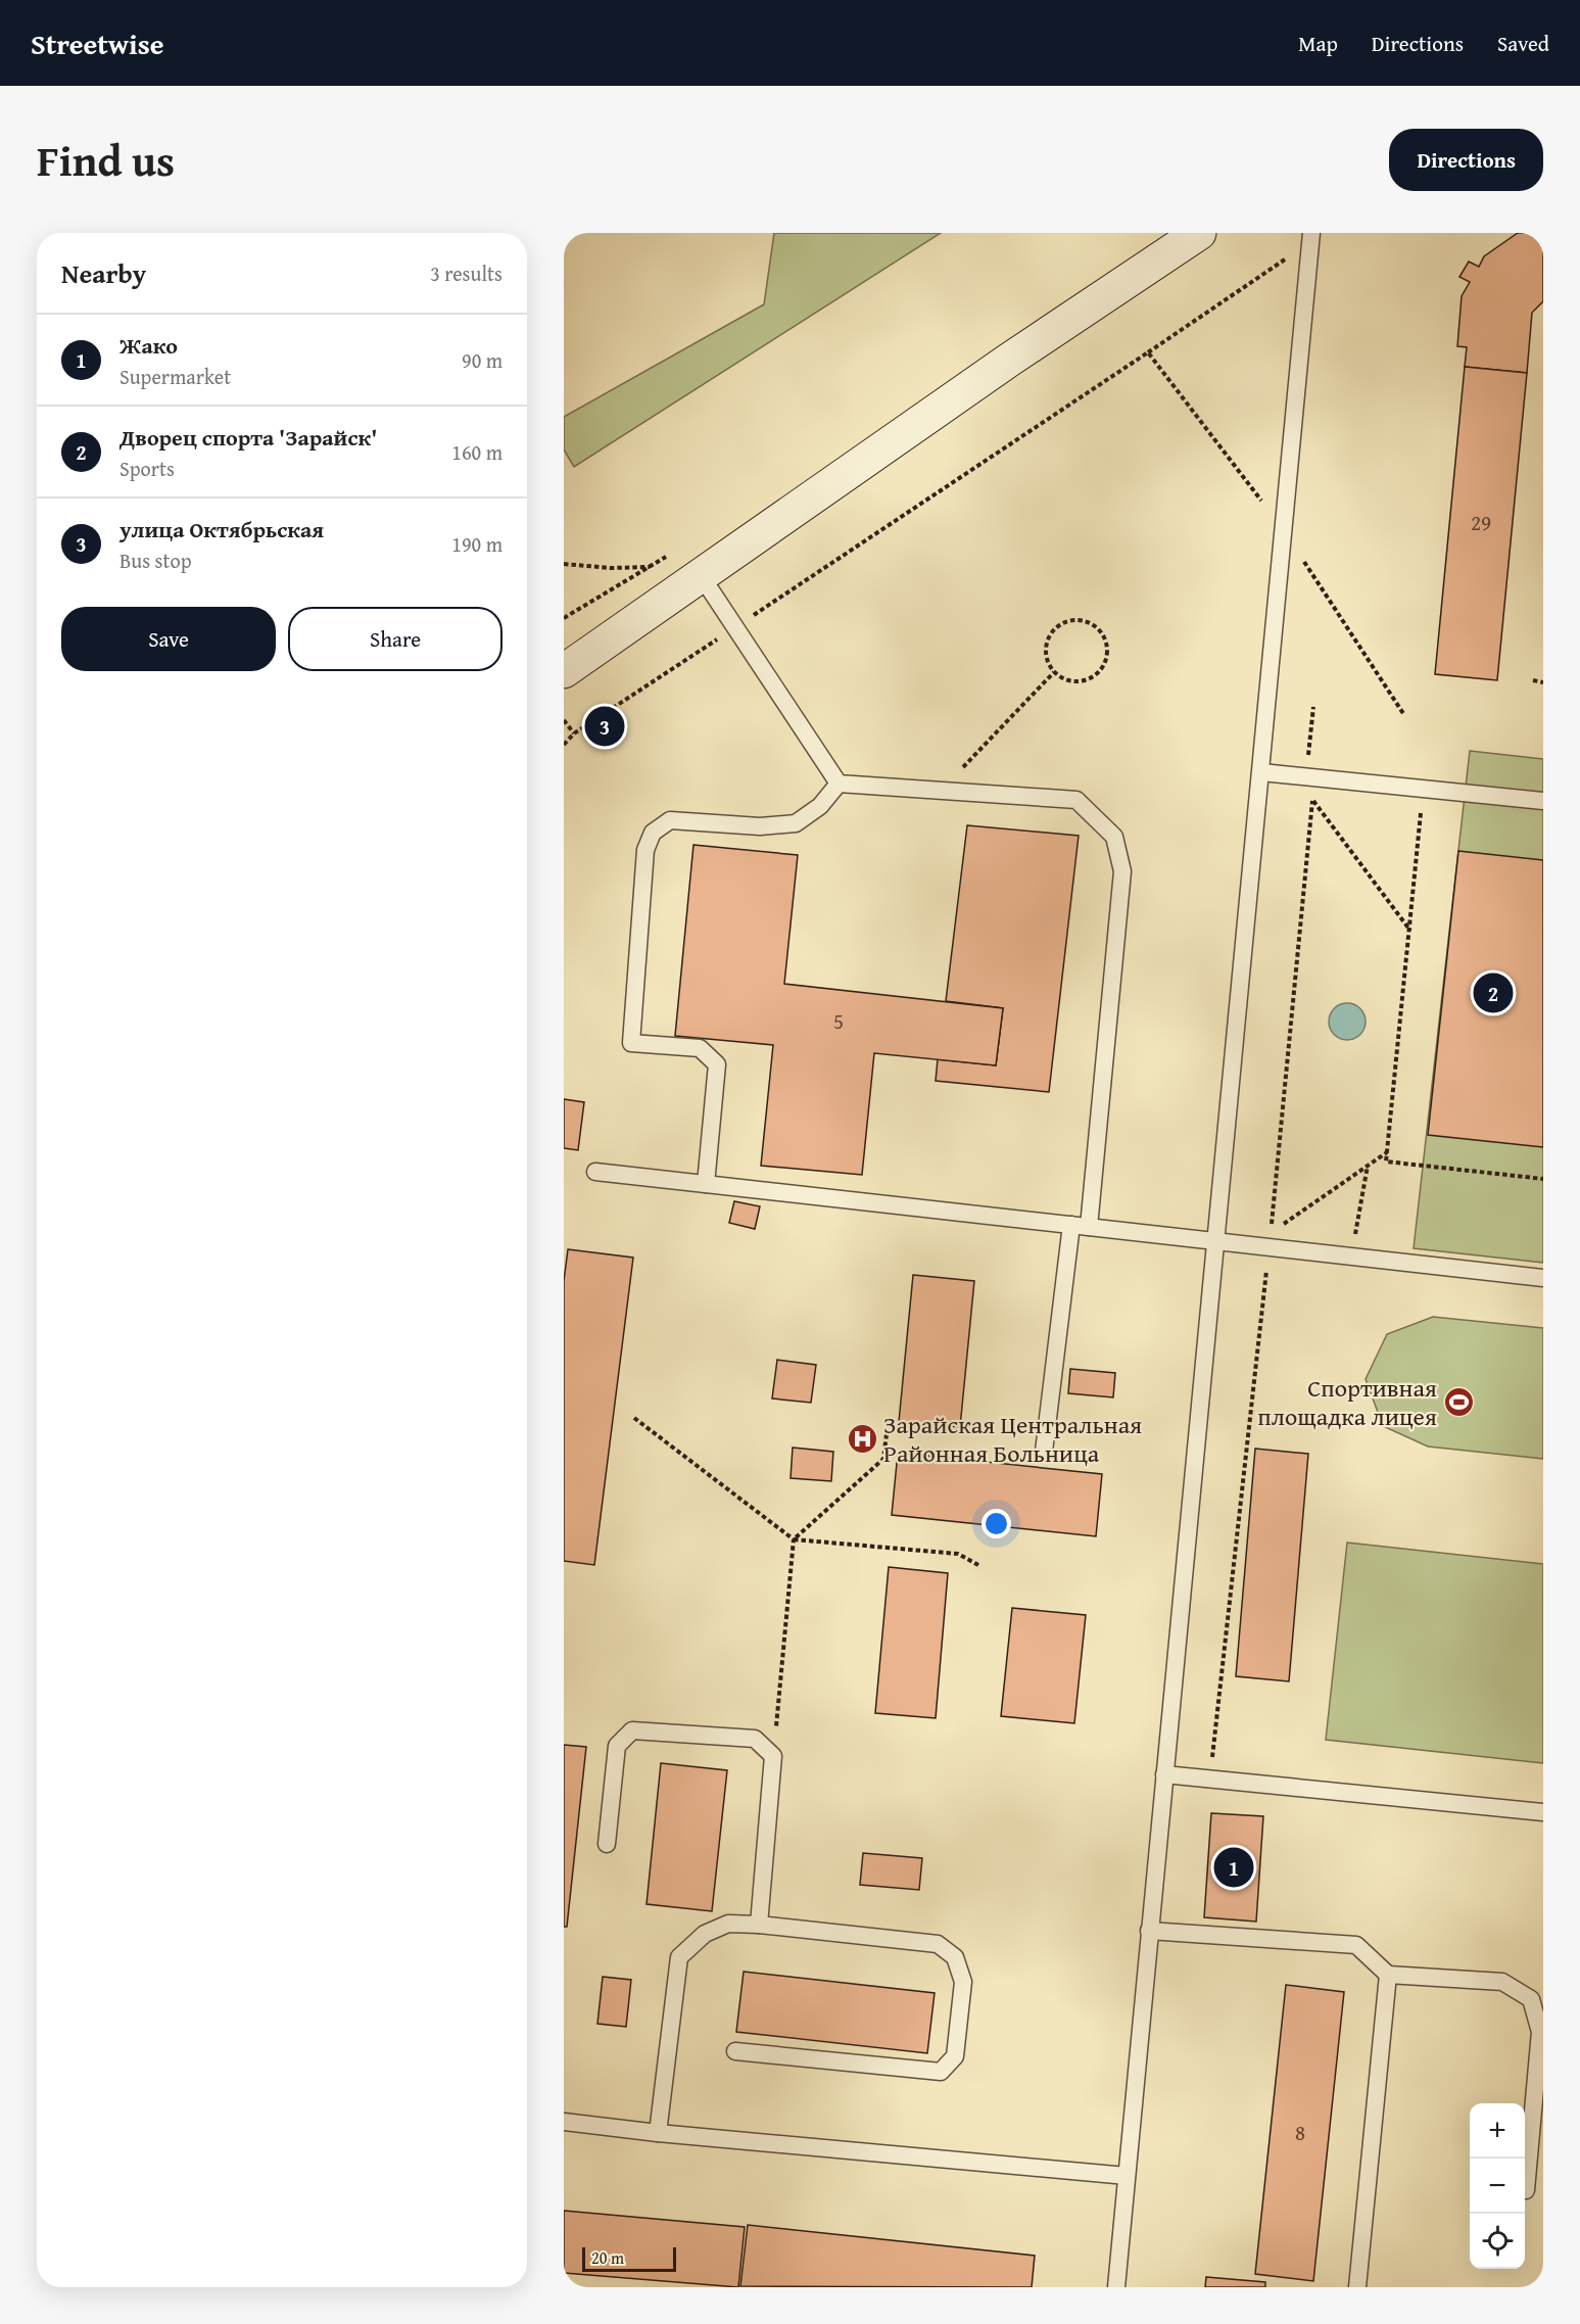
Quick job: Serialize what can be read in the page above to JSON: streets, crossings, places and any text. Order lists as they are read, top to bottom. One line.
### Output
{"places":{"sports":["Спортивная площадка лицея"],"hospital":["Зарайская Центральная Районная Больница"]},"house_numbers":["29","5","8"],"scale_bar":"20 m","page":{"header":"Streetwise","nav":["Map","Directions","Saved"],"title":"Find us","buttons":["Directions",["Save","Share"]],"heading":["Nearby","3 results"],"list":[{"mark":"1","name":"Жако","note":"Supermarket","value":"90 m"},{"mark":"2","name":"Дворец спорта 'Зарайск'","note":"Sports","value":"160 m"},{"mark":"3","name":"улица Октябрьская","note":"Bus stop","value":"190 m"}],"pins":["3","2","1"],"map_buttons":["+","−"],"scale":"20 m"}}
